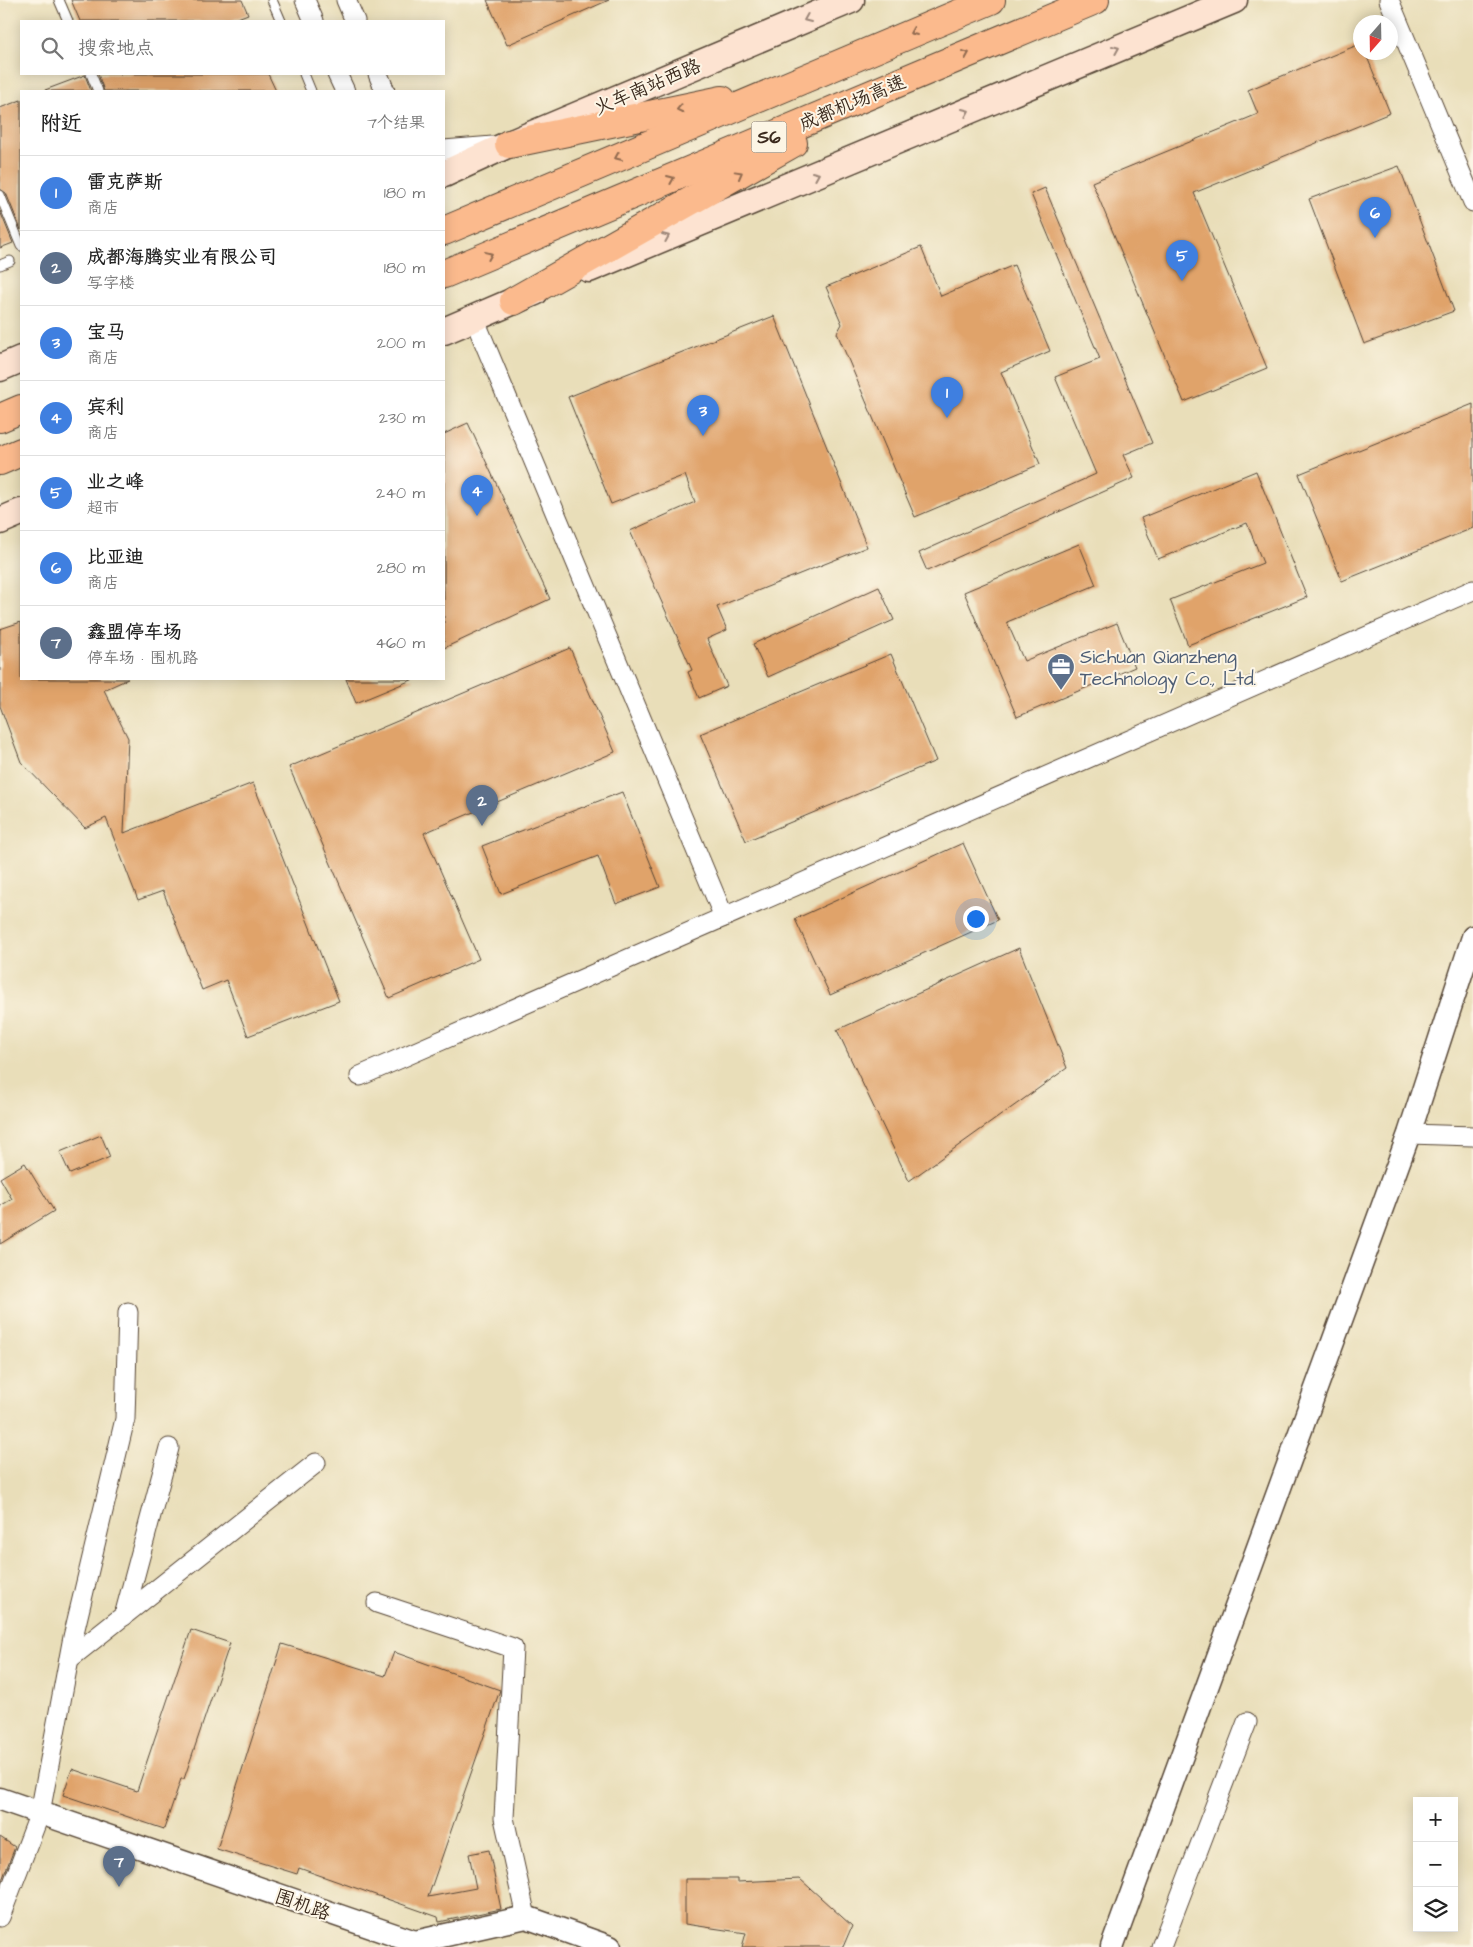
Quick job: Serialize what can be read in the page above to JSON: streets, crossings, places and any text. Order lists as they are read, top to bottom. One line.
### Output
{"streets":{"highway":["成都机场高速","S6"],"main road":["火车南站西路"],"street":["围机路"]},"places":{"office":["Sichuan Qianzheng Technology Co., Ltd."]},"north":"bottom","page":{"search":"搜索地点","heading":["附近","7个结果"],"list":[{"mark":"1","name":"雷克萨斯","note":"商店","value":"180 m"},{"mark":"2","name":"成都海腾实业有限公司","note":"写字楼","value":"180 m"},{"mark":"3","name":"宝马","note":"商店","value":"200 m"},{"mark":"4","name":"宾利","note":"商店","value":"230 m"},{"mark":"5","name":"业之峰","note":"超市","value":"240 m"},{"mark":"6","name":"比亚迪","note":"商店","value":"280 m"},{"mark":"7","name":"鑫盟停车场","note":"停车场 · 围机路","value":"460 m"}],"pins":["6","5","1","3","4","2","7"],"map_buttons":["+","−"]}}
